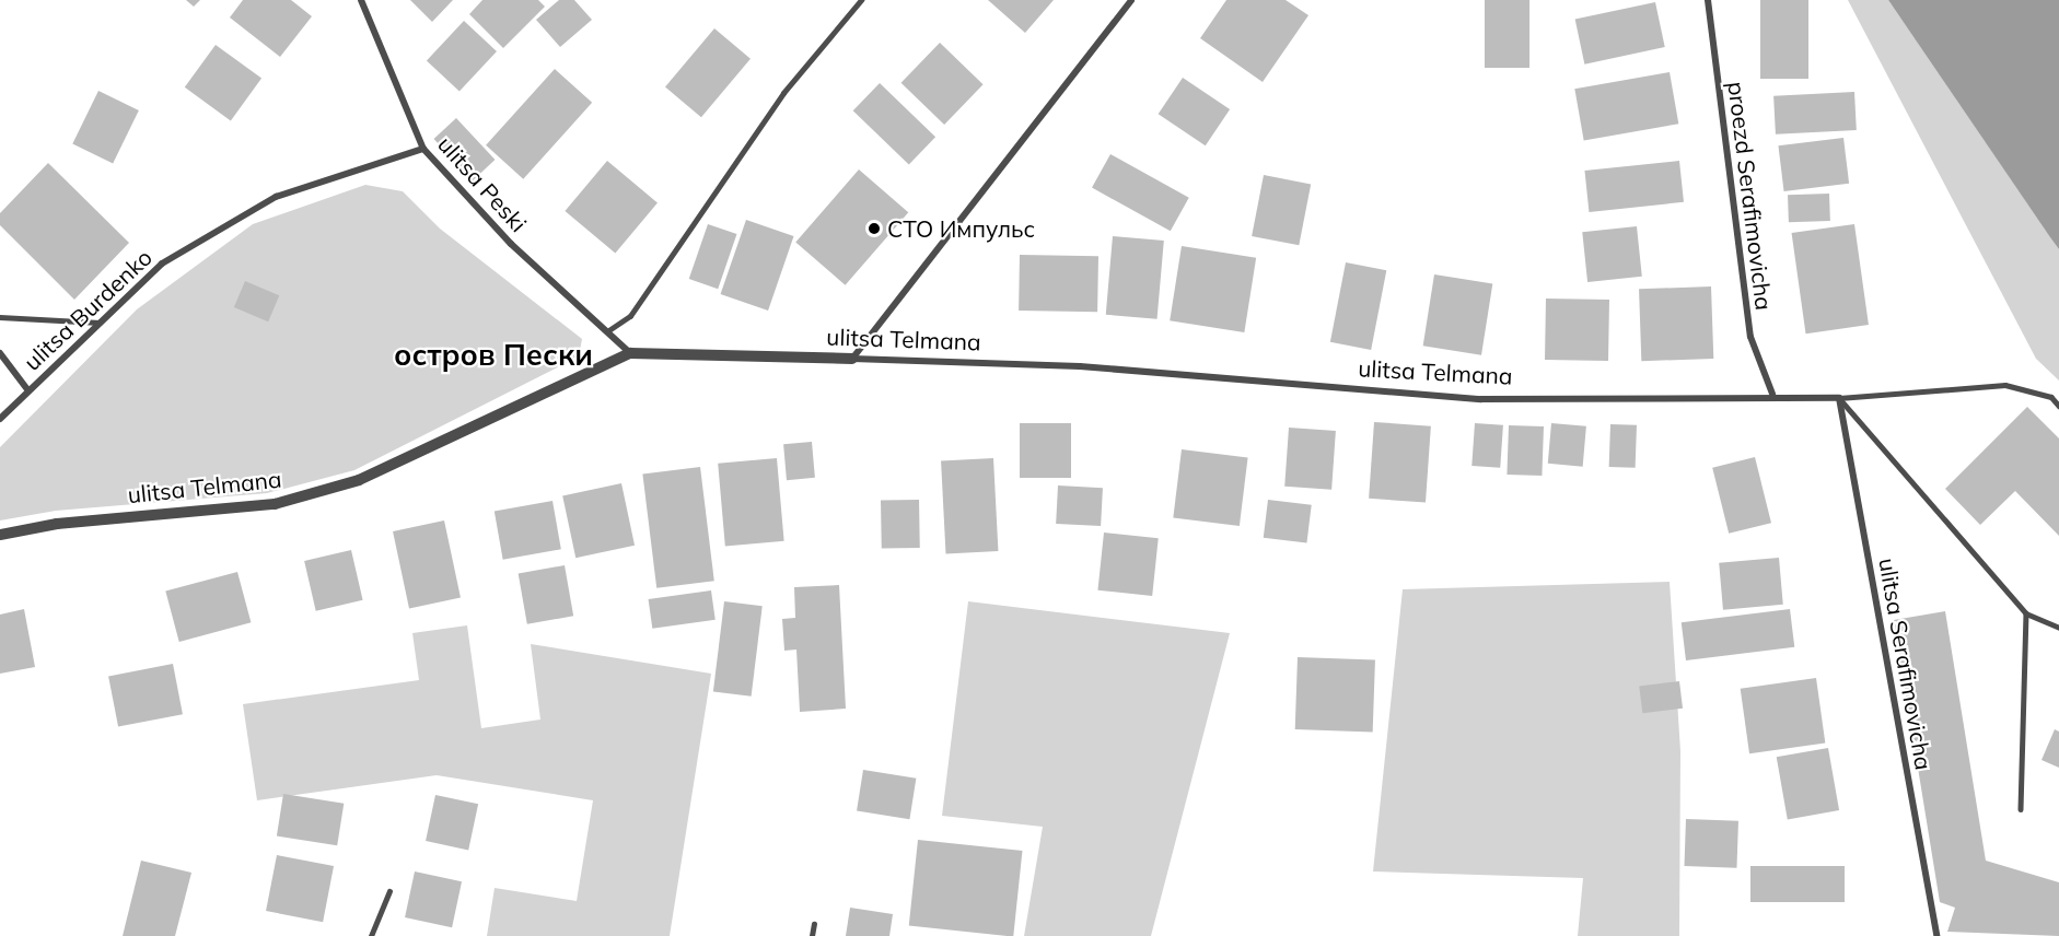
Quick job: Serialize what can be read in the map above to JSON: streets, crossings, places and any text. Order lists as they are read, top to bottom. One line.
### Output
{"streets":{"street":["ulitsa Peski","proezd Serafimovicha","ulitsa Burdenko","ulitsa Telmana","ulitsa Serafimovicha"]},"crossings":[["ulitsa Peski","ulitsa Burdenko"],["ulitsa Peski","ulitsa Telmana"],["proezd Serafimovicha","ulitsa Telmana"],["ulitsa Telmana","ulitsa Serafimovicha"]],"districts":["остров Пески"],"places":["СТО Импульс"]}
